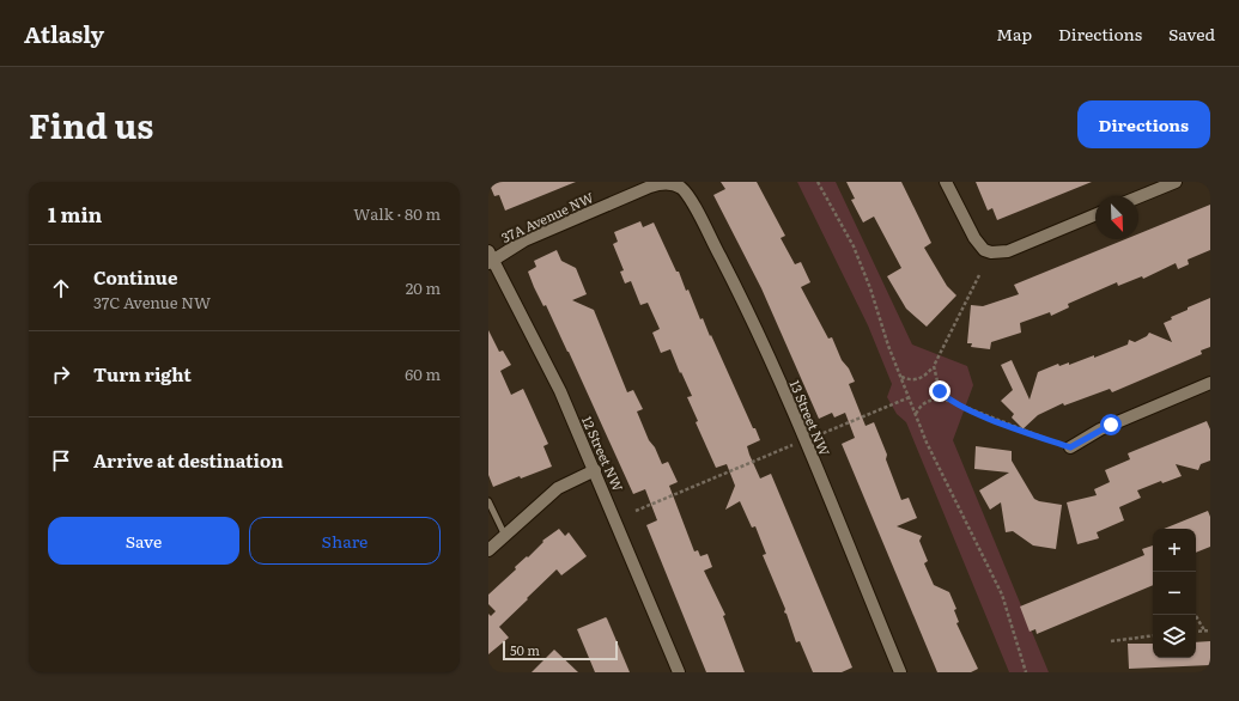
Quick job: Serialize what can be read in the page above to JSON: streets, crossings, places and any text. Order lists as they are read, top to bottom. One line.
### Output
{"streets":{"street":["37A Avenue NW","13 Street NW","12 Street NW"]},"crossings":[["37A Avenue NW","13 Street NW"],["37A Avenue NW","12 Street NW"]],"scale_bar":"50 m","north":"bottom right","page":{"header":"Atlasly","nav":["Map","Directions","Saved"],"title":"Find us","buttons":["Directions",["Save","Share"]],"heading":["1 min","Walk · 80 m"],"list":[["Continue","37C Avenue NW","20 m"],["Turn right","60 m"],"Arrive at destination"],"map_buttons":["+","−"],"scale":"50 m"}}
